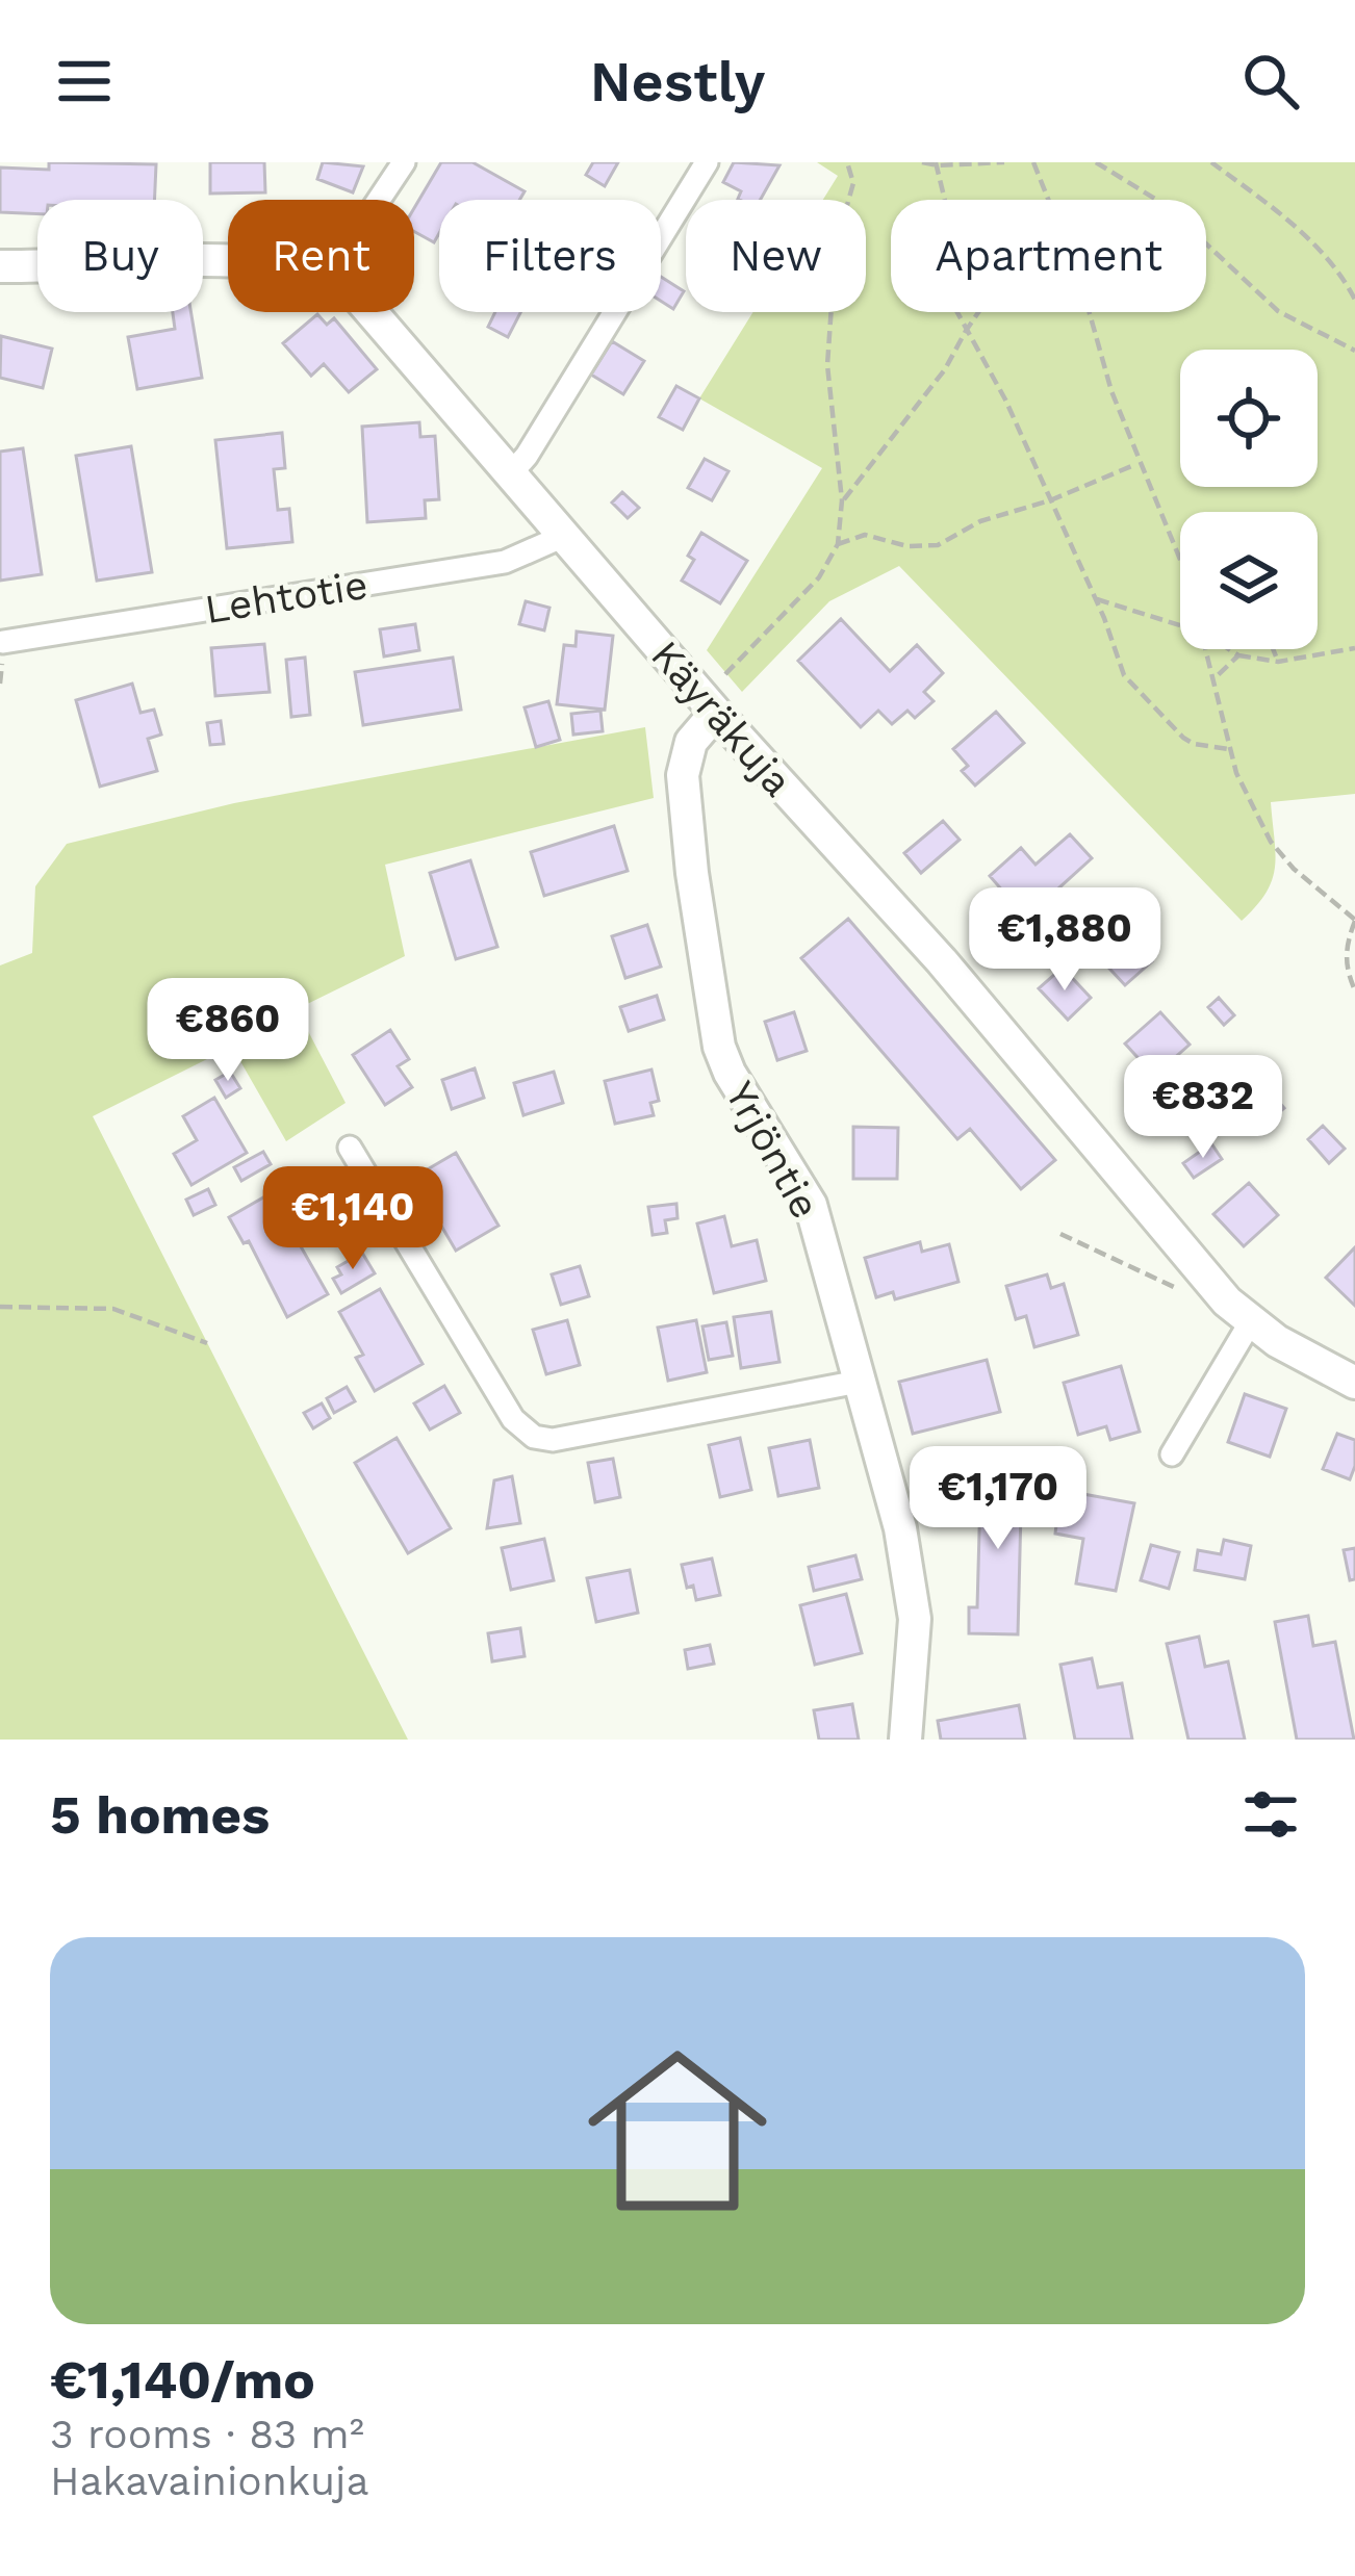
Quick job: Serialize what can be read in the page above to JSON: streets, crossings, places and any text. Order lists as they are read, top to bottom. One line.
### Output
{"streets":{"street":["Lehtotie","Käyräkuja","Yrjöntie"]},"crossings":[["Lehtotie","Käyräkuja"],["Käyräkuja","Yrjöntie"]],"page":{"header":"Nestly","chip":["Buy","Rent","Filters","New","Apartment"],"price":["€1,880","€860","€832","€1,140","€1,170"],"heading":"5 homes","list":[{"name":"€1,140/mo","note":"3 rooms · 83 m² · Hakavainionkuja"}]}}
